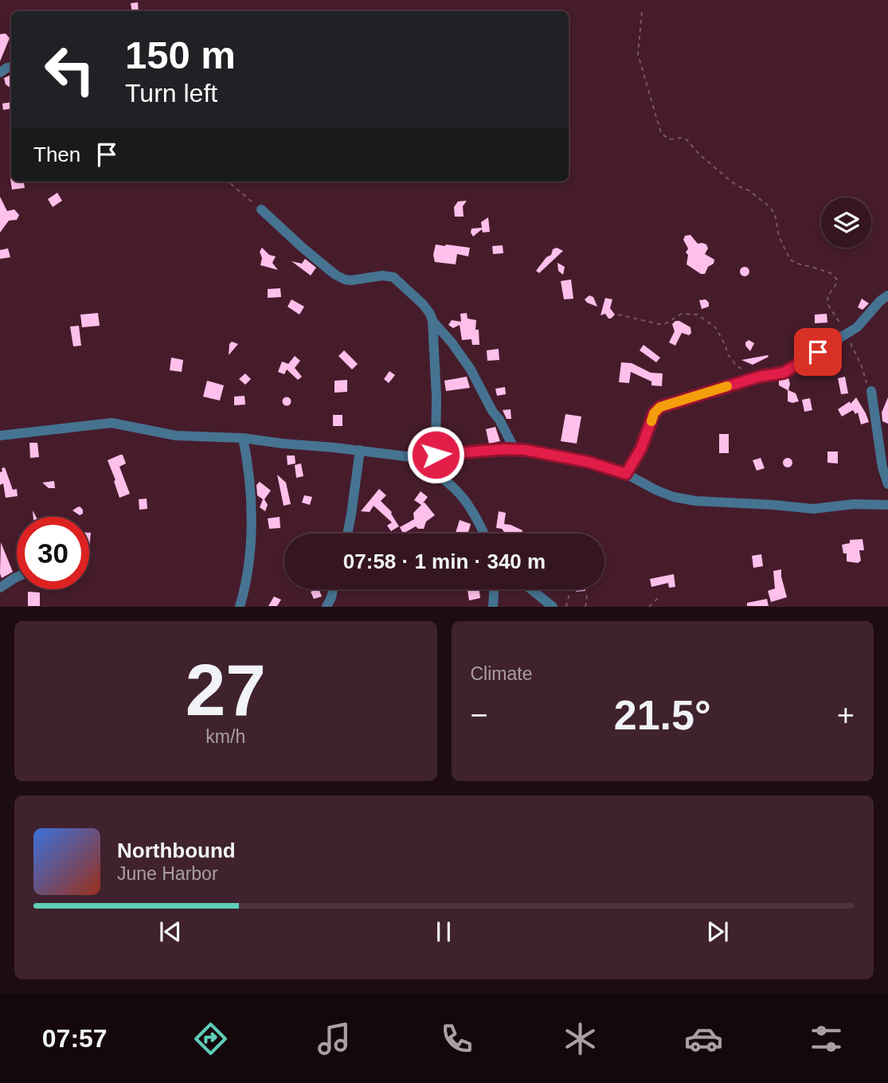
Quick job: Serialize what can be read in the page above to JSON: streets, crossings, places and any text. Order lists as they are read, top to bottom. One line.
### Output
{"page":{"turn":["150 m","Turn left"],"then":"Then","limit":"30","trip":"07:58 · 1 min · 340 m","tile":[["27","km/h"],"Climate"],"heat":["−","21.5°","+"],"song":["Northbound","June Harbor"],"tabs":"07:57"}}
